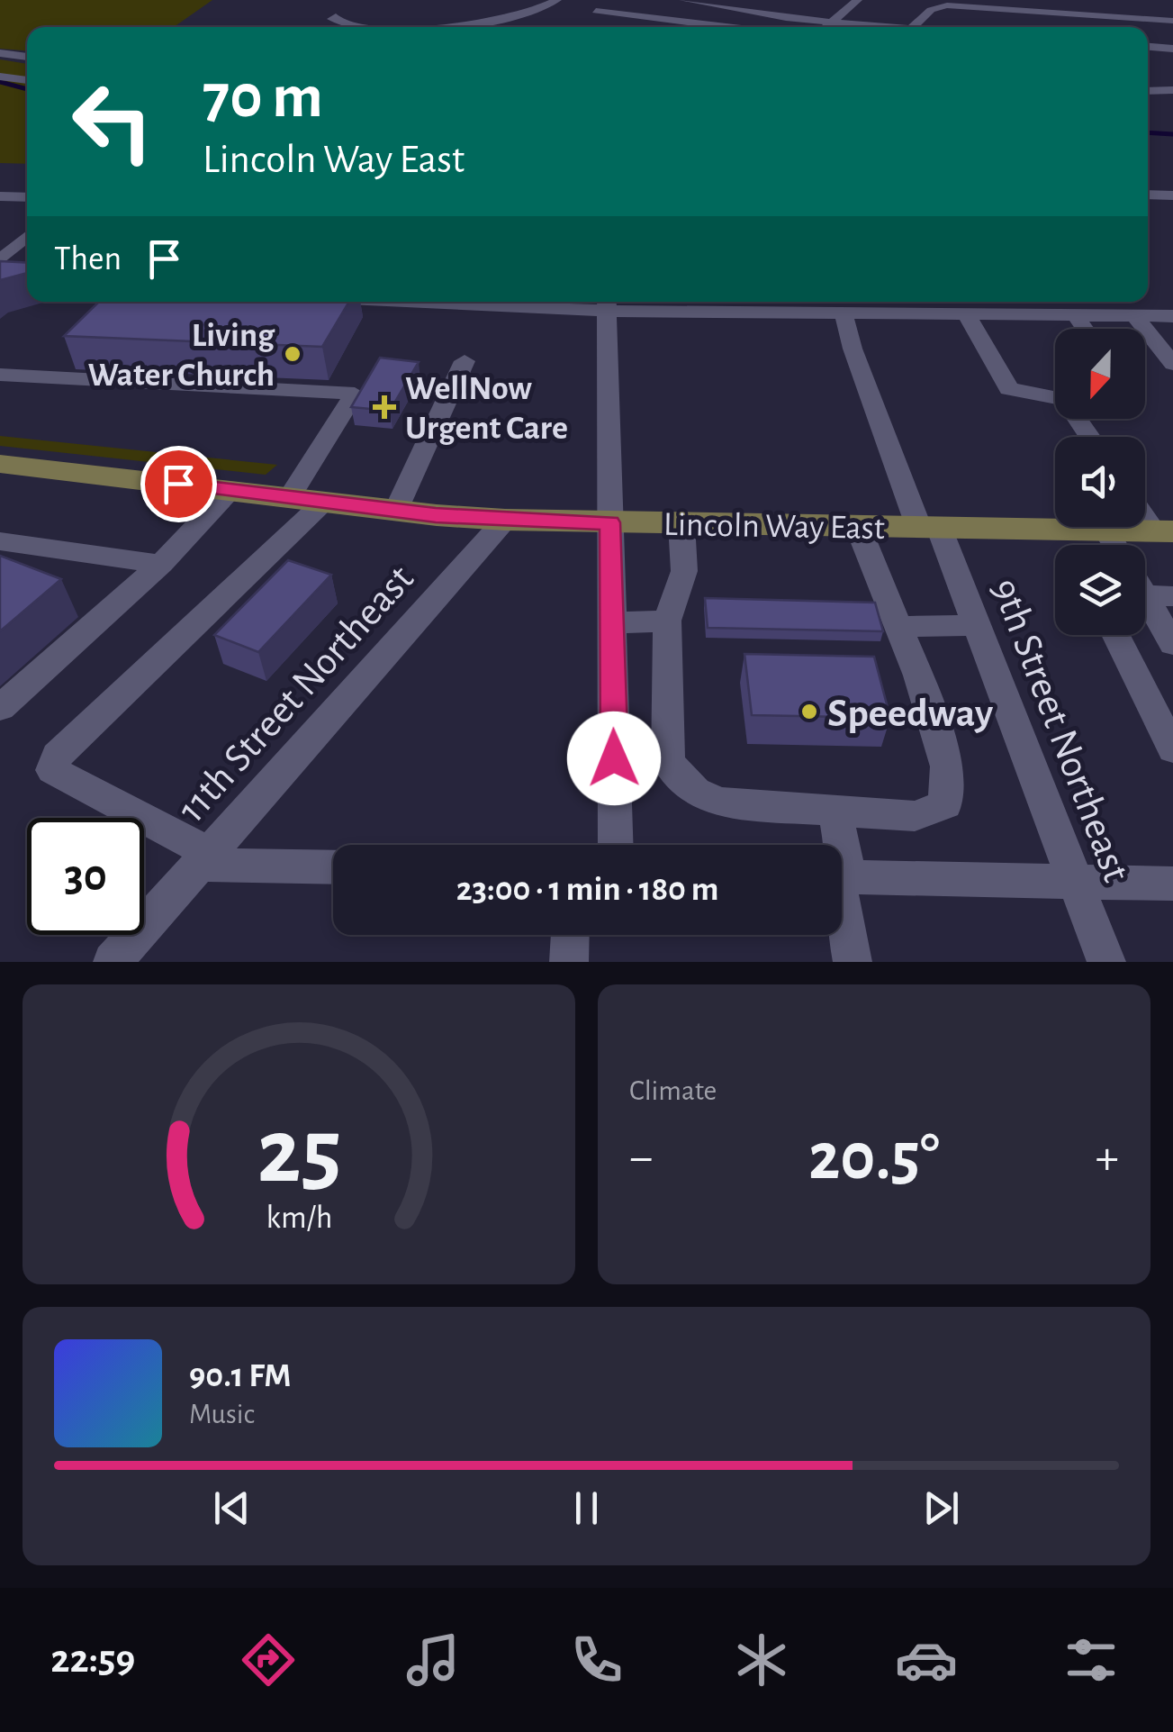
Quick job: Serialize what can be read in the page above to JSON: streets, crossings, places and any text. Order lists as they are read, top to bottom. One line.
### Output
{"streets":{"main road":["Lincoln Way East"],"street":["11th Street Northeast","9th Street Northeast"]},"crossings":[["Lincoln Way East","11th Street Northeast"],["Lincoln Way East","9th Street Northeast"]],"places":{"other":["Living Water Church","Speedway"],"health":["WellNow Urgent Care"]},"north":"bottom","page":{"turn":["70 m","Lincoln Way East"],"then":"Then","limit":"30","trip":"23:00 · 1 min · 180 m","tile":"Climate","heat":["−","20.5°","+"],"song":["90.1 FM","Music"],"tabs":"22:59","gauge":["25","km/h"]}}
